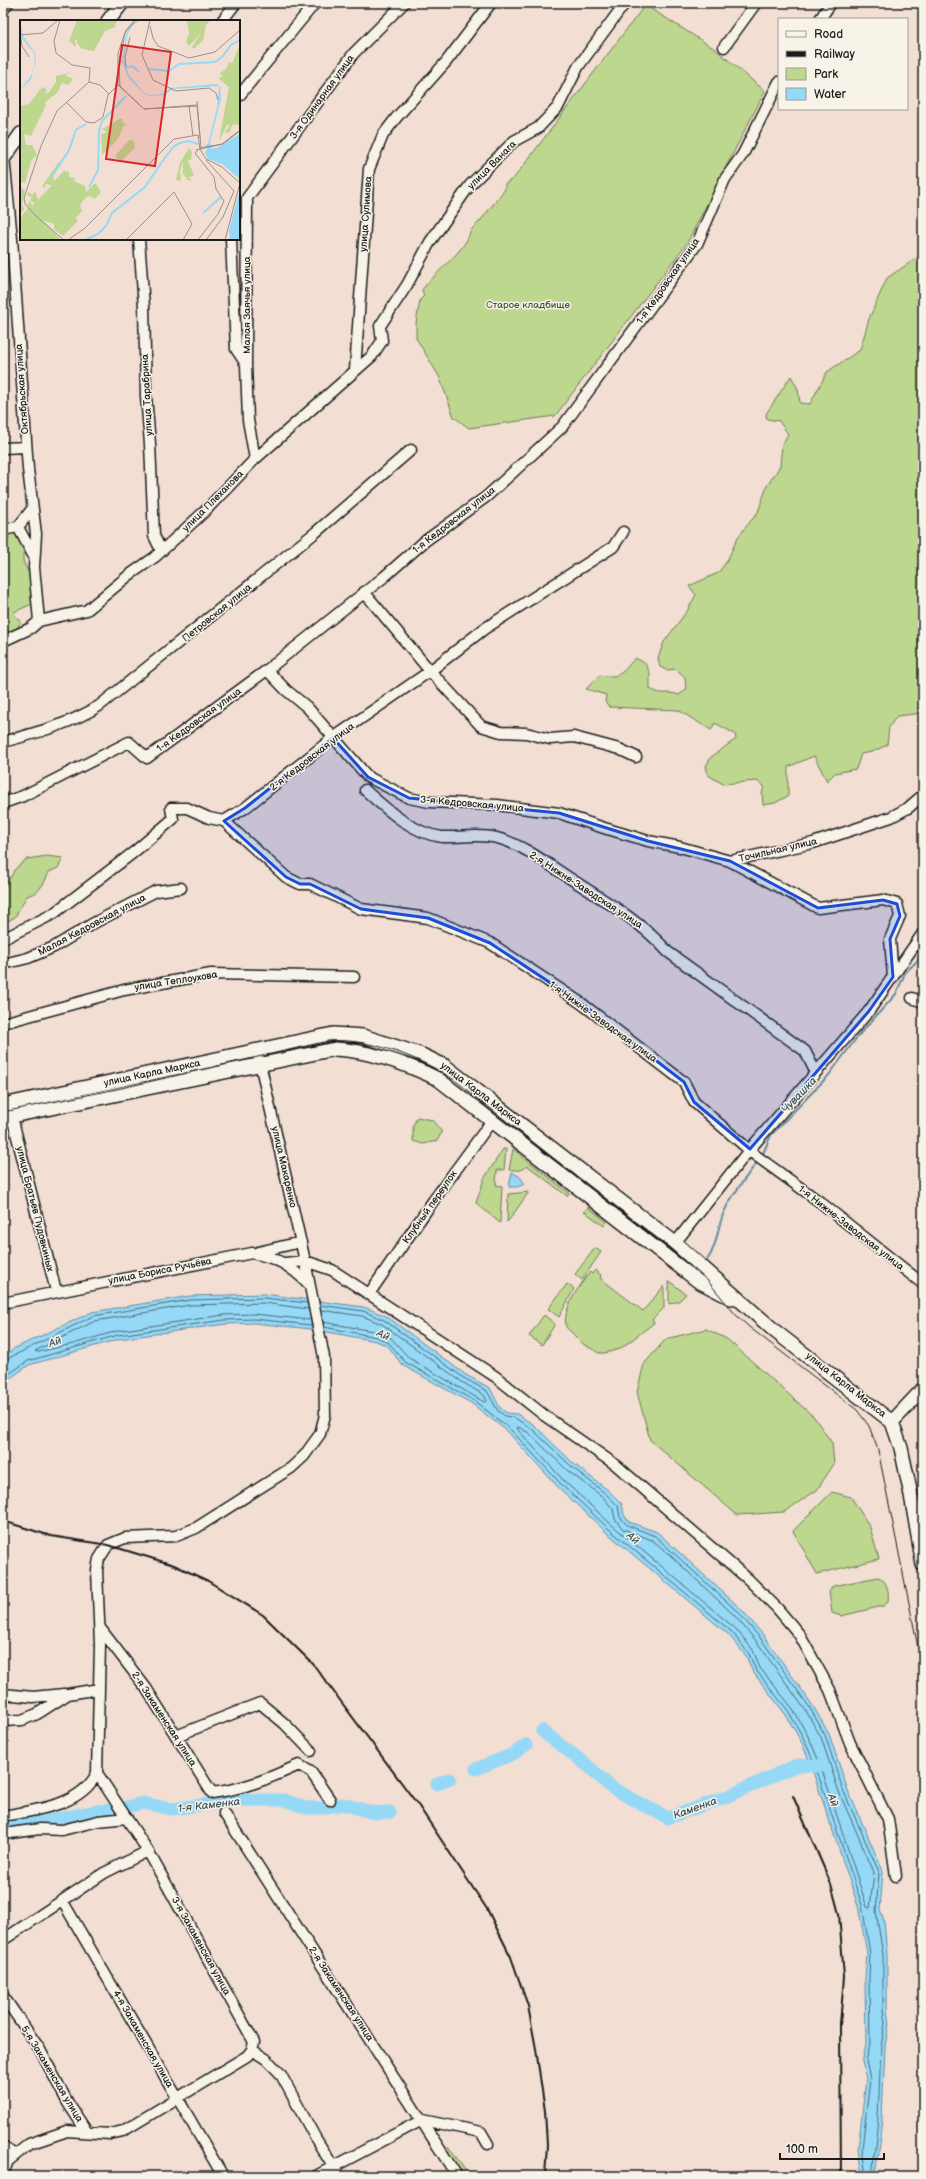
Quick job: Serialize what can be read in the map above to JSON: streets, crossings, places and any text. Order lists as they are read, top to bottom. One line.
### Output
{"streets":{"main road":["улица Карла Маркса"],"street":["3-я Одинарная улица","улица Ванага","улица Сулимова","1-я Кедровская улица","Малая Заячья улица","Октябрьская улица","улица Тарабрина","улица Плеханова","Петровская улица","2-я Кедровская улица","3-я Кедровская улица","Точильная улица","2-я Нижне-Заводская улица","Малая Кедровская улица","улица Теплоухова","1-я Нижне-Заводская улица","улица Макаренко","Клубный переулок","улица Братьев Пудовкиных","улица Бориса Ручьёва","2-я Закаменская улица","3-я Закаменская улица","4-я Закаменская улица","5-я Закаменская улица"]},"crossings":[["3-я Одинарная улица","Малая Заячья улица"],["улица Ванага","улица Плеханова"],["улица Сулимова","улица Плеханова"],["1-я Кедровская улица","3-я Кедровская улица"],["Малая Заячья улица","улица Плеханова"],["Октябрьская улица","улица Плеханова"],["улица Тарабрина","улица Плеханова"],["2-я Кедровская улица","3-я Кедровская улица"],["2-я Кедровская улица","1-я Нижне-Заводская улица"],["3-я Кедровская улица","Точильная улица"],["улица Карла Маркса","улица Макаренко"],["улица Карла Маркса","Клубный переулок"],["улица Карла Маркса","улица Братьев Пудовкиных"],["улица Макаренко","улица Бориса Ручьёва"],["улица Макаренко","2-я Закаменская улица"],["улица Макаренко","3-я Закаменская улица"],["улица Братьев Пудовкиных","улица Бориса Ручьёва"]],"water":["Чувашка","Ай","1-я Каменка","Каменка"],"parks":["Старое кладбище"],"legend":["Road","Railway","Park","Water"],"scale_bar":"100 m"}
